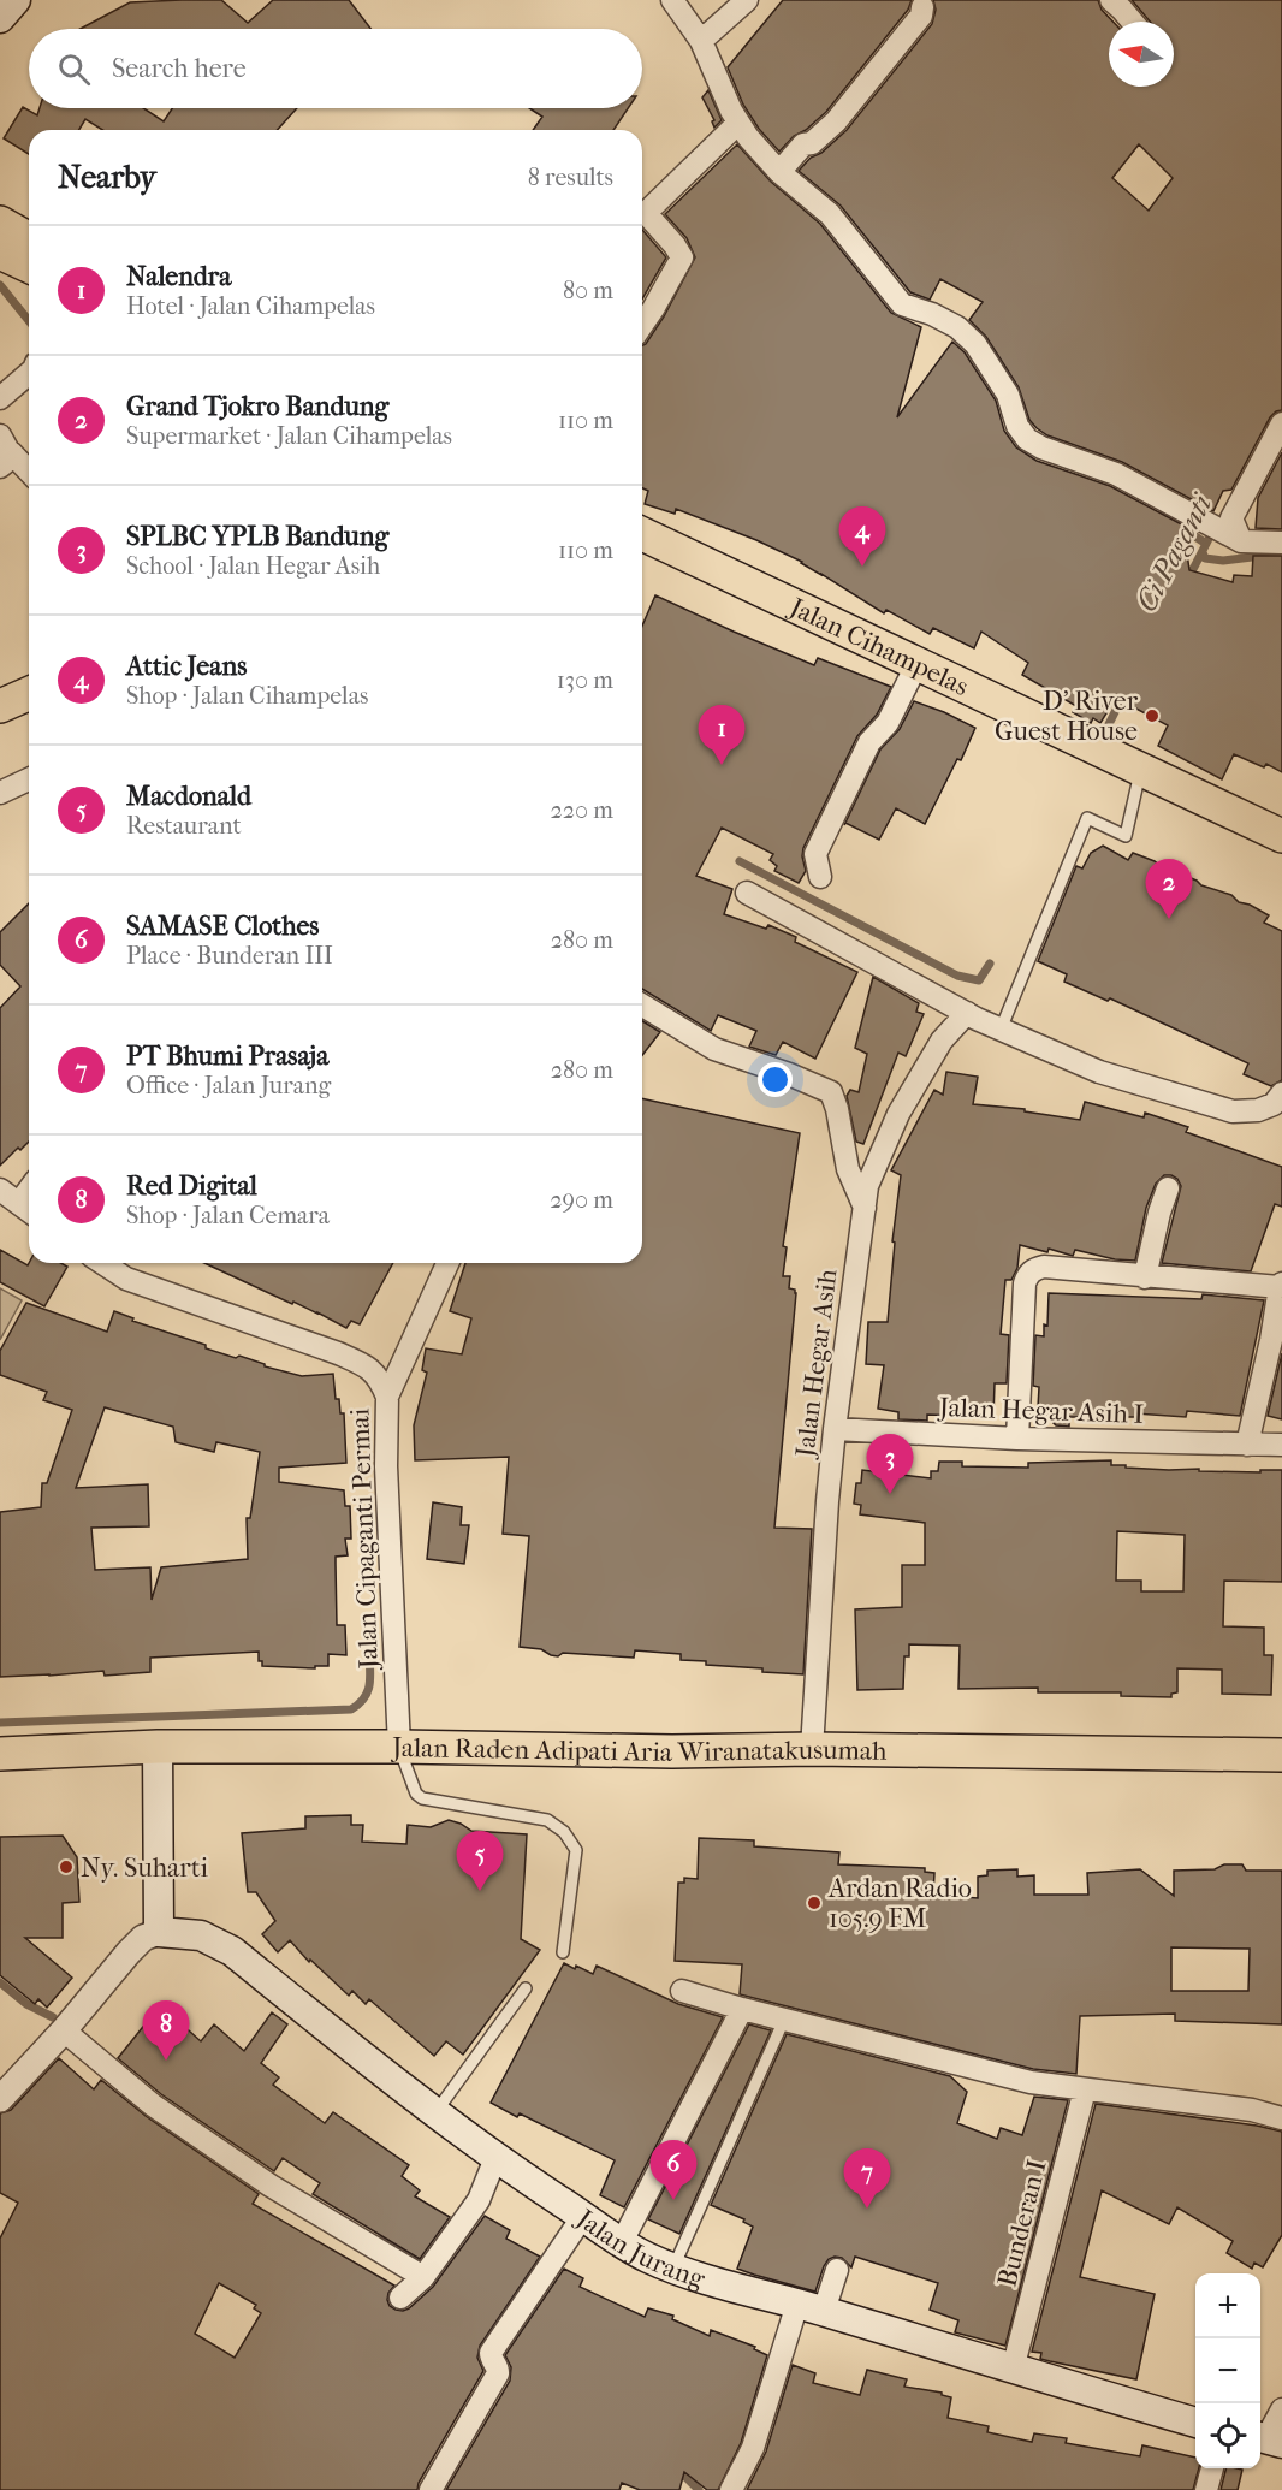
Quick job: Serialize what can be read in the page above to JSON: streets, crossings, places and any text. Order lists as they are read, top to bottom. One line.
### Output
{"streets":{"main road":["Jalan Cihampelas","Jalan Raden Adipati Aria Wiranatakusumah","Jalan Jurang"],"street":["Jalan Hegar Asih","Jalan Hegar Asih I","Jalan Cipaganti Permai","Bunderan I"]},"crossings":[["Jalan Hegar Asih","Jalan Hegar Asih I"],["Jalan Hegar Asih","Jalan Raden Adipati Aria Wiranatakusumah"],["Jalan Cipaganti Permai","Jalan Raden Adipati Aria Wiranatakusumah"],["Bunderan I","Jalan Jurang"]],"water":["Ci Paganti"],"places":["D' River Guest House","Ny. Suharti","Ardan Radio 105.9 FM"],"north":"left","page":{"search":"Search here","heading":["Nearby","8 results"],"list":[{"mark":"1","name":"Nalendra","note":"Hotel · Jalan Cihampelas","value":"80 m"},{"mark":"2","name":"Grand Tjokro Bandung","note":"Supermarket · Jalan Cihampelas","value":"110 m"},{"mark":"3","name":"SPLBC YPLB Bandung","note":"School · Jalan Hegar Asih","value":"110 m"},{"mark":"4","name":"Attic Jeans","note":"Shop · Jalan Cihampelas","value":"130 m"},{"mark":"5","name":"Macdonald","note":"Restaurant","value":"220 m"},{"mark":"6","name":"SAMASE Clothes","note":"Place · Bunderan III","value":"280 m"},{"mark":"7","name":"PT Bhumi Prasaja","note":"Office · Jalan Jurang","value":"280 m"},{"mark":"8","name":"Red Digital","note":"Shop · Jalan Cemara","value":"290 m"}],"pins":["4","1","2","3","5","8","6","7"],"map_buttons":["+","−"]}}
